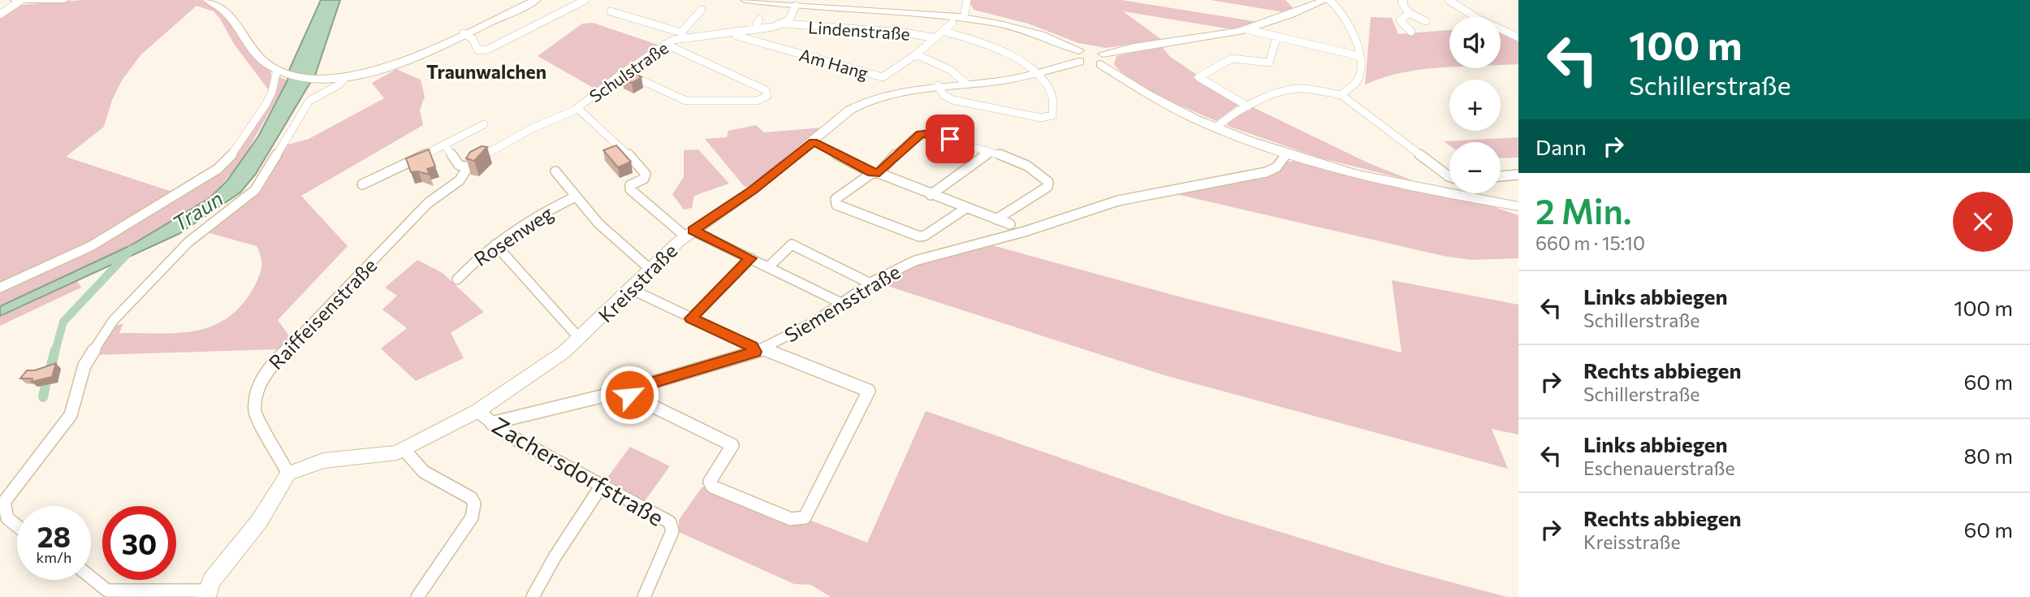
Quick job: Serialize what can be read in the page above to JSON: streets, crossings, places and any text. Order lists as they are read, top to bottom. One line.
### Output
{"streets":{"main road":["Kreisstraße"],"street":["Lindenstraße","Am Hang","Schulstraße","Rosenweg","Siemensstraße","Raiffeisenstraße","Zachersdorfstraße"]},"crossings":[["Lindenstraße","Am Hang"],["Lindenstraße","Schulstraße"],["Am Hang","Schulstraße"],["Schulstraße","Raiffeisenstraße"],["Kreisstraße","Raiffeisenstraße"],["Kreisstraße","Zachersdorfstraße"],["Siemensstraße","Zachersdorfstraße"]],"districts":["Traunwalchen"],"water":["Traun"],"page":{"turn":["100 m","Schillerstraße"],"map_buttons":["+","−"],"then":"Dann","heading":["2 Min.","660 m · 15:10"],"list":[{"name":"Links abbiegen","note":"Schillerstraße","value":"100 m"},{"name":"Rechts abbiegen","note":"Schillerstraße","value":"60 m"},{"name":"Links abbiegen","note":"Eschenauerstraße","value":"80 m"},{"name":"Rechts abbiegen","note":"Kreisstraße","value":"60 m"}],"speed":"28 km/h","limit":"30"}}
